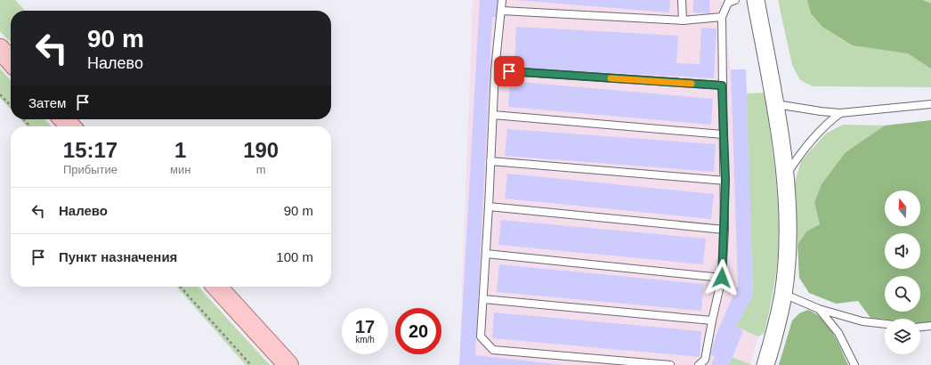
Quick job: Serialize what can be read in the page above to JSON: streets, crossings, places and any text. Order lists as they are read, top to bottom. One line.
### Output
{"north":"top","page":{"turn":["90 m","Налево"],"then":"Затем","eta":["15:17","Прибытие","1","мин","190","m"],"list":[{"name":"Налево","value":"90 m"},{"name":"Пункт назначения","value":"100 m"}],"speed":"17 km/h","limit":"20"}}
